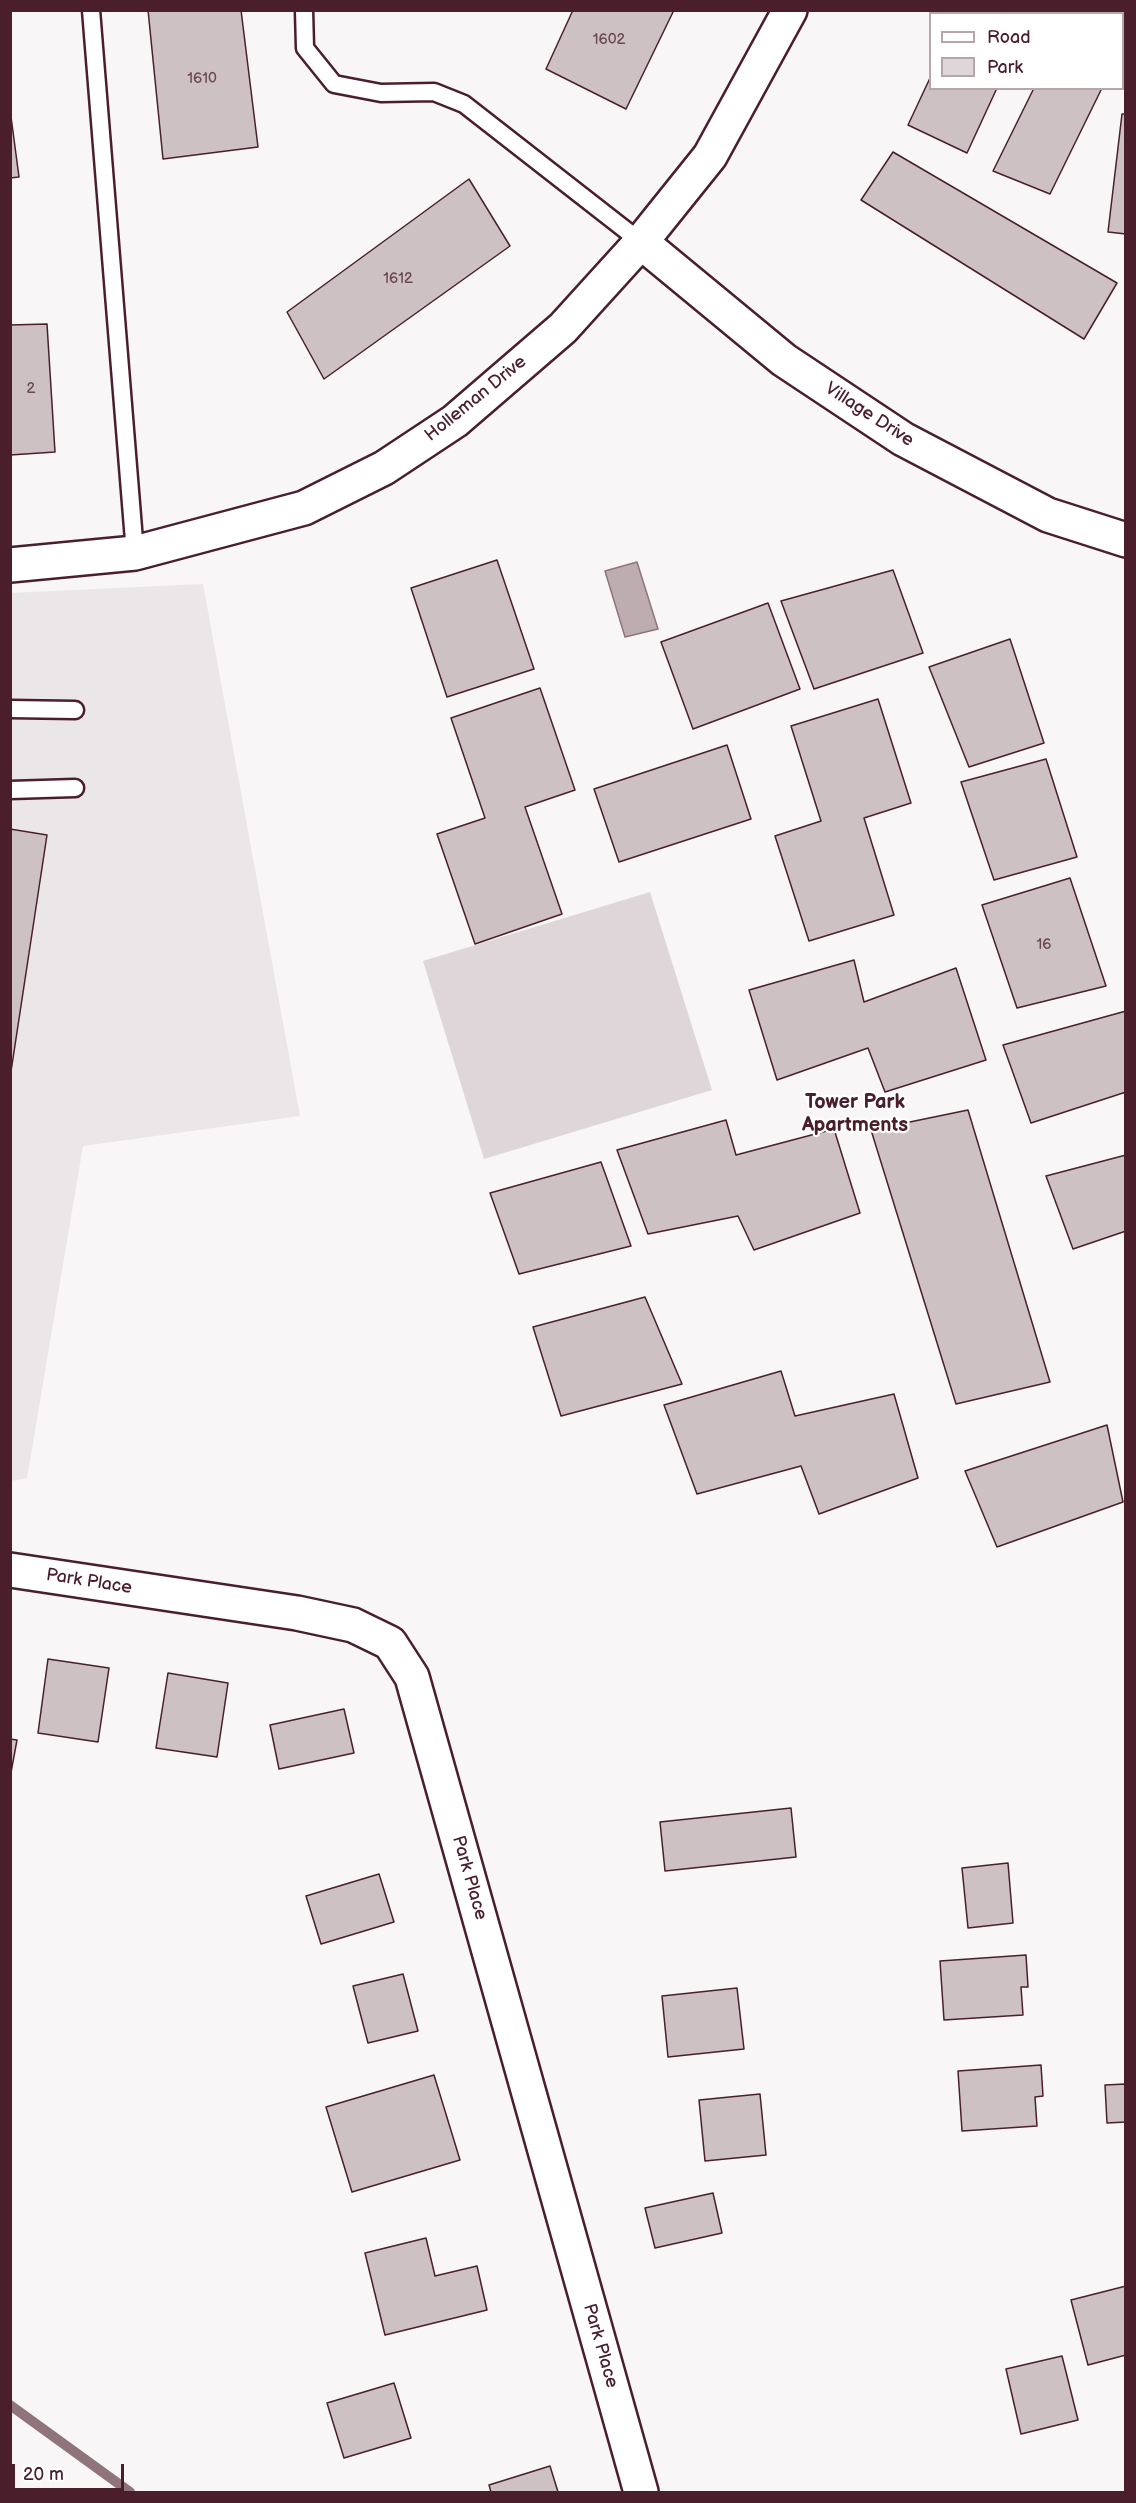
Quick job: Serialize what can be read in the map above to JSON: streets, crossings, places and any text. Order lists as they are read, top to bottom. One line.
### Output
{"streets":{"street":["Holleman Drive","Village Drive","Park Place"]},"crossings":[["Holleman Drive","Village Drive"]],"districts":["Tower Park Apartments"],"house_numbers":["1602","1610","1612","2","16"],"legend":["Road","Park"],"scale_bar":"20 m"}
